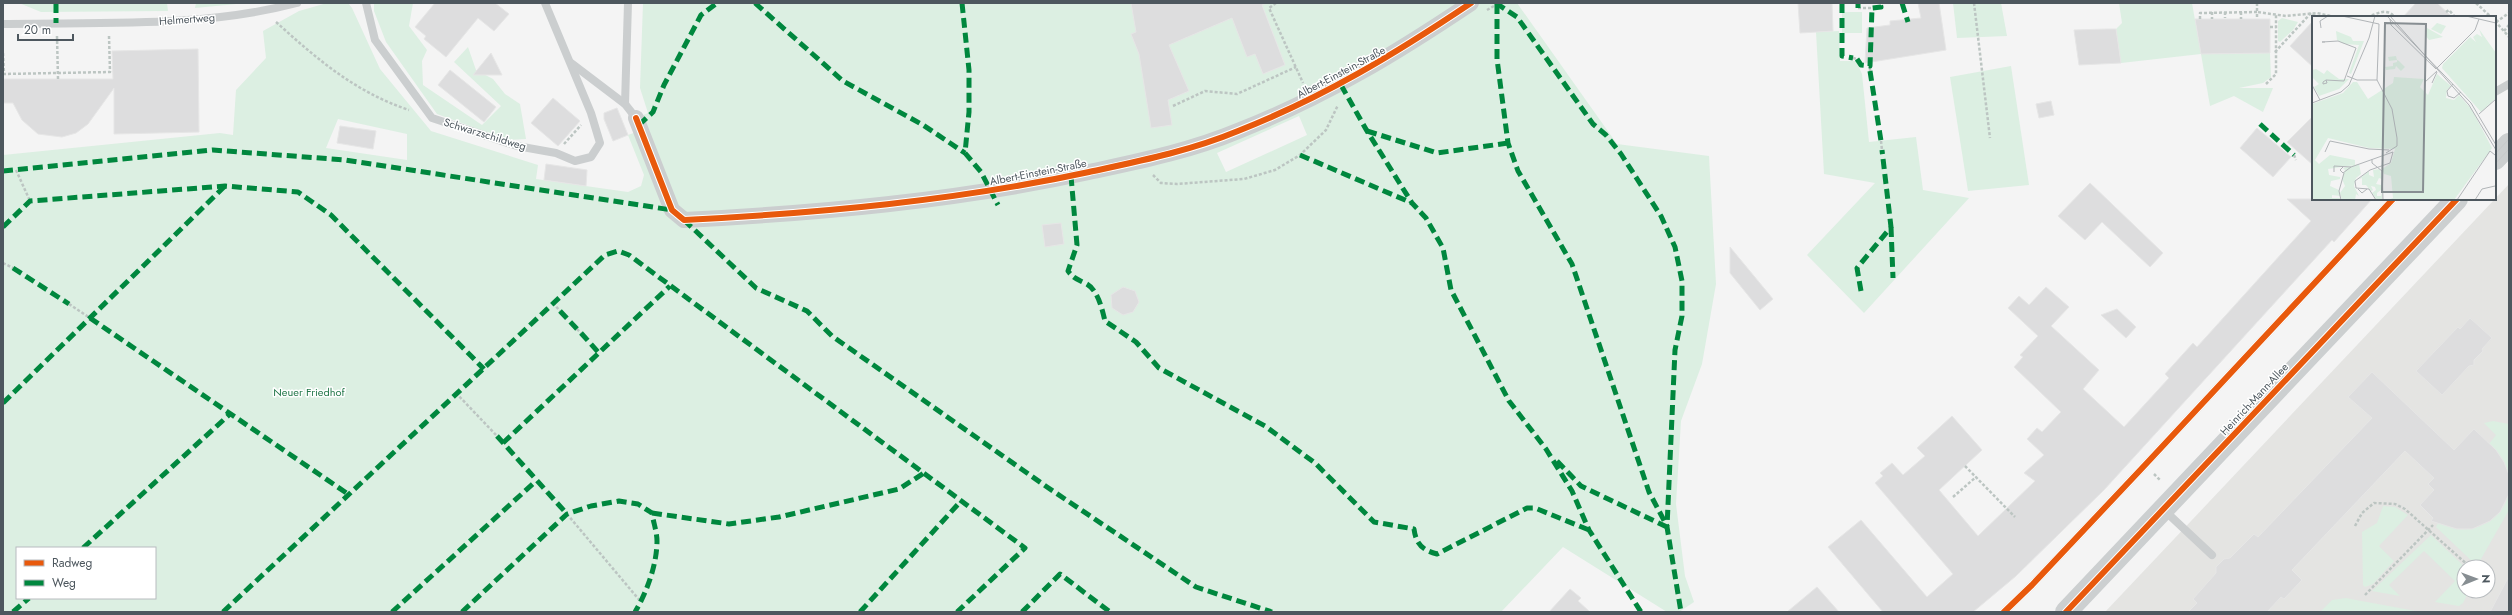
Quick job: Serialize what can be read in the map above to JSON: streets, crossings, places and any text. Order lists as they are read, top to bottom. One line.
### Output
{"streets":{"main road":["Heinrich-Mann-Allee"],"street":["Albert-Einstein-Straße"],"lane":["Helmertweg","Schwarzschildweg"]},"parks":["Neuer Friedhof"],"legend":["Radweg","Weg"],"scale_bar":"20 m","north":"right"}
